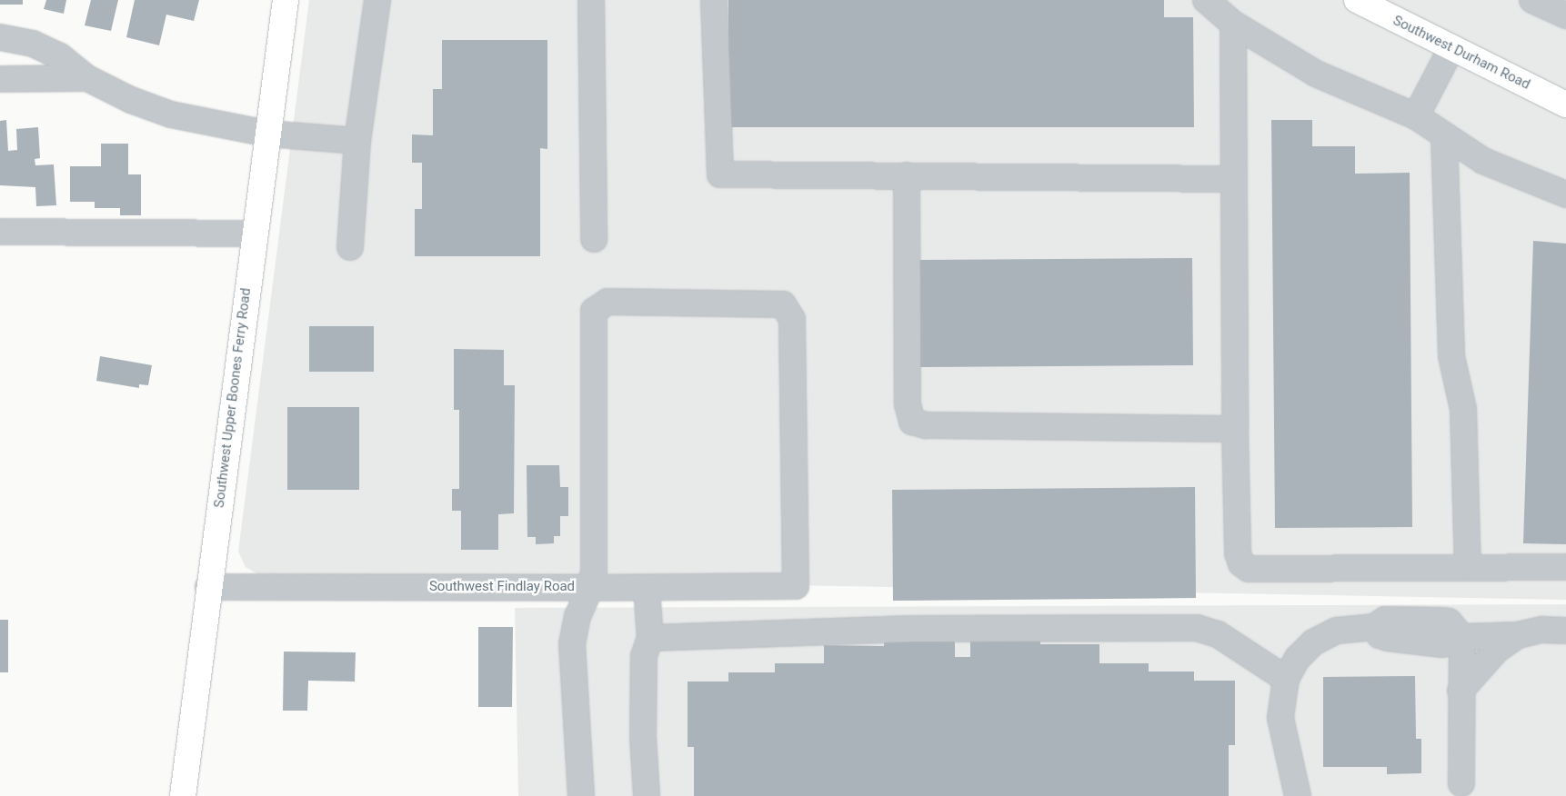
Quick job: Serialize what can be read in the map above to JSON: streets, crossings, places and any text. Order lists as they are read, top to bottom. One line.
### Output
{"streets":{"main road":["Southwest Durham Road","Southwest Upper Boones Ferry Road"],"street":["Southwest Findlay Road"]},"crossings":[["Southwest Upper Boones Ferry Road","Southwest Findlay Road"]]}
